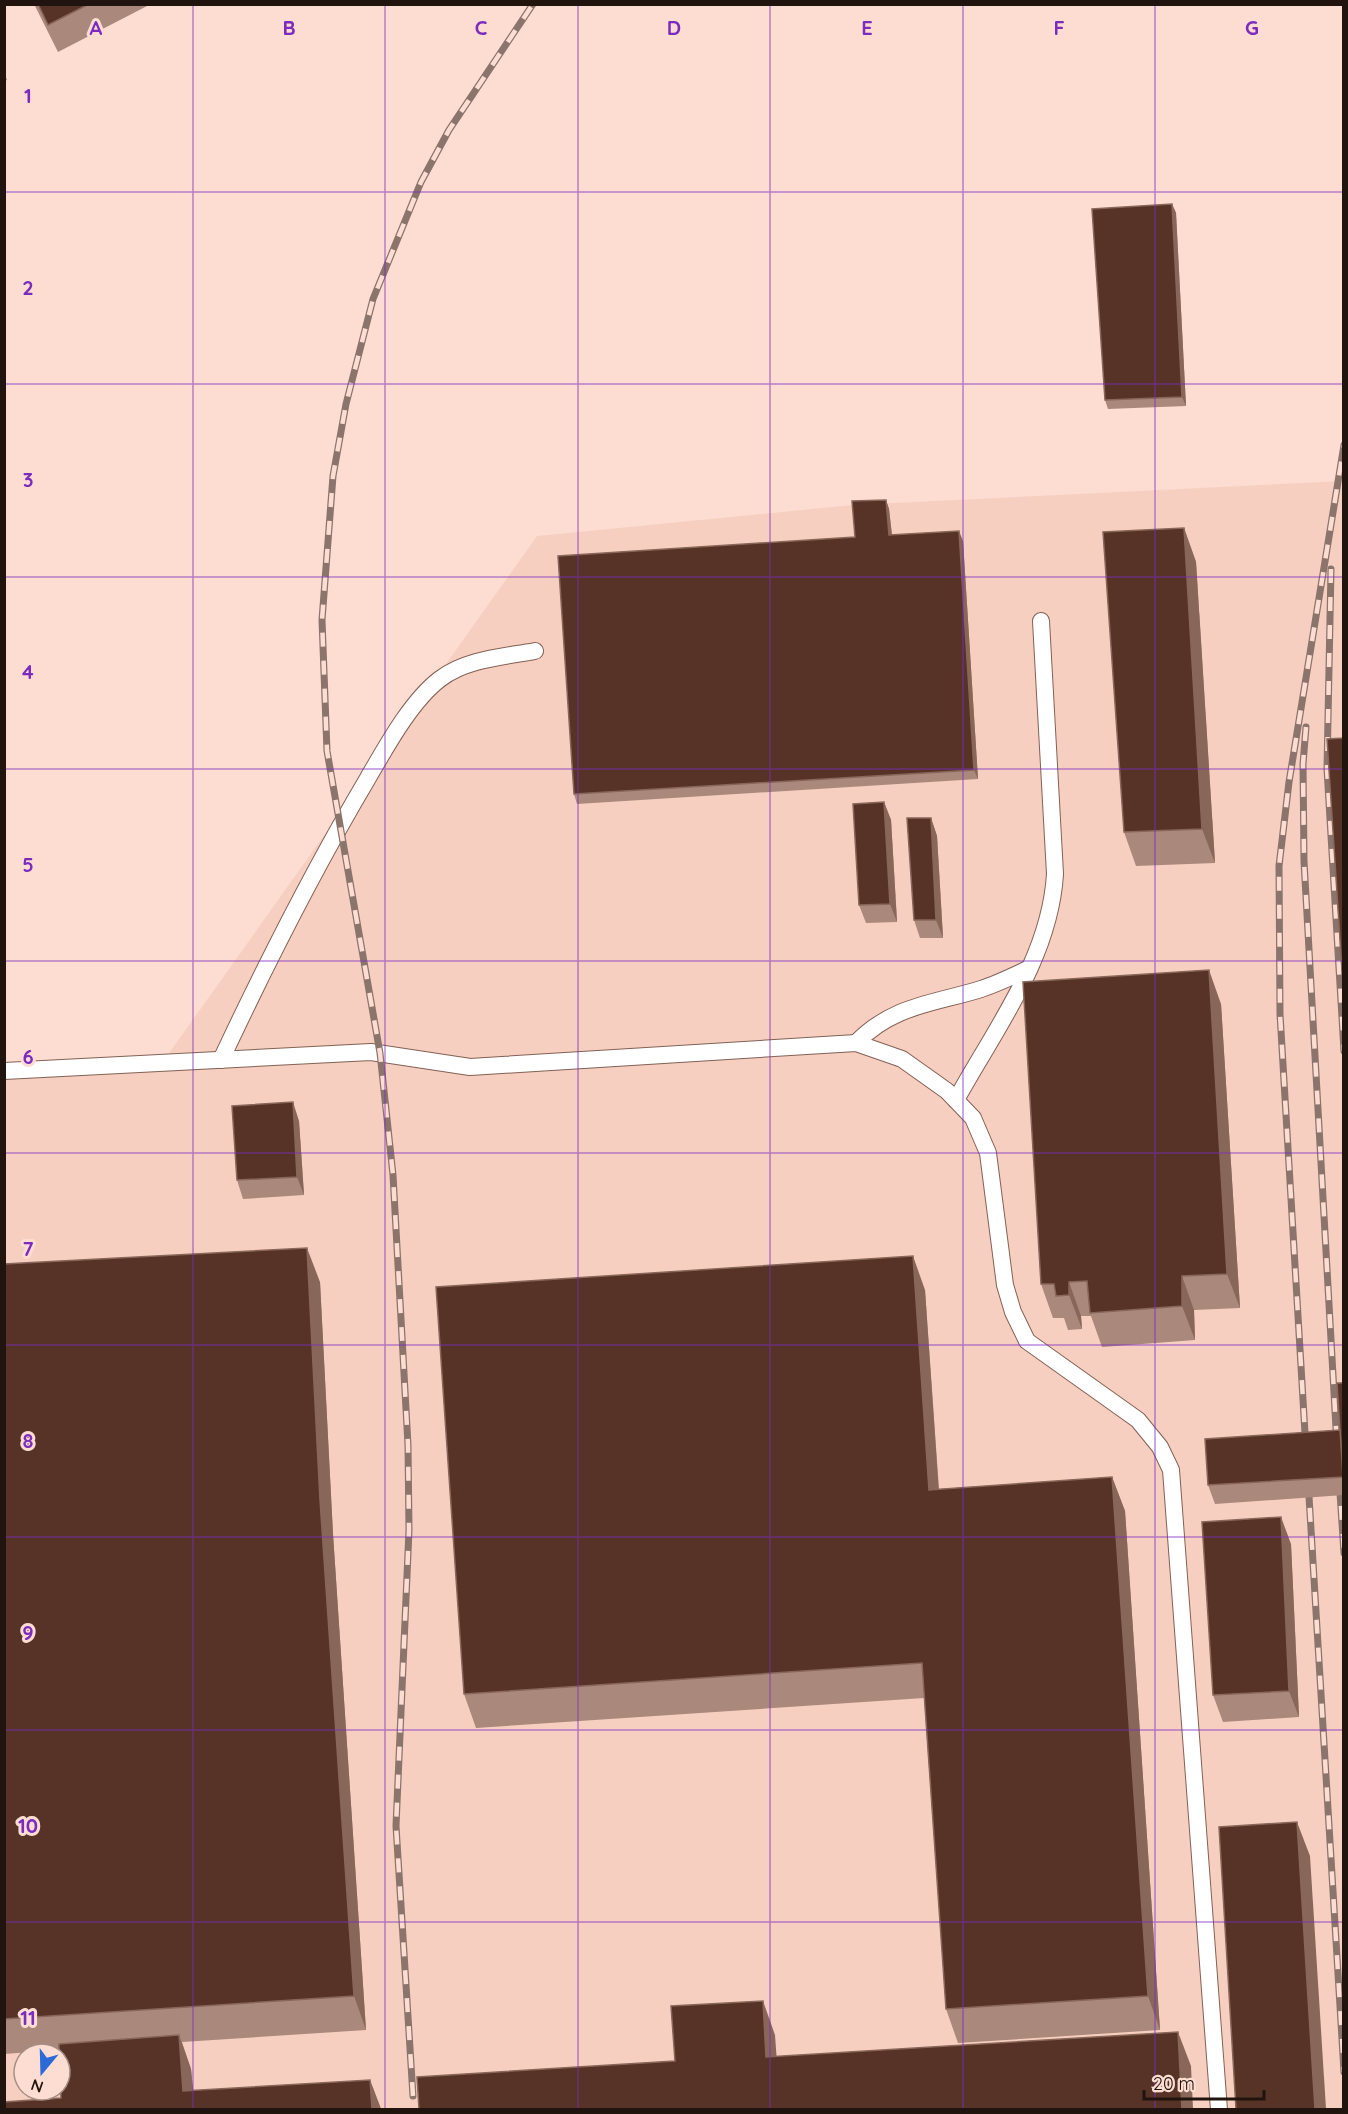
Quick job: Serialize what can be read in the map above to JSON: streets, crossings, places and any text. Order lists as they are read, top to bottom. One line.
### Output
{"scale_bar":"20 m","north":"bottom","grid":{"columns":["A","B","C","D","E","F","G"],"rows":["1","2","3","4","5","6","7","8","9","10","11"]}}
